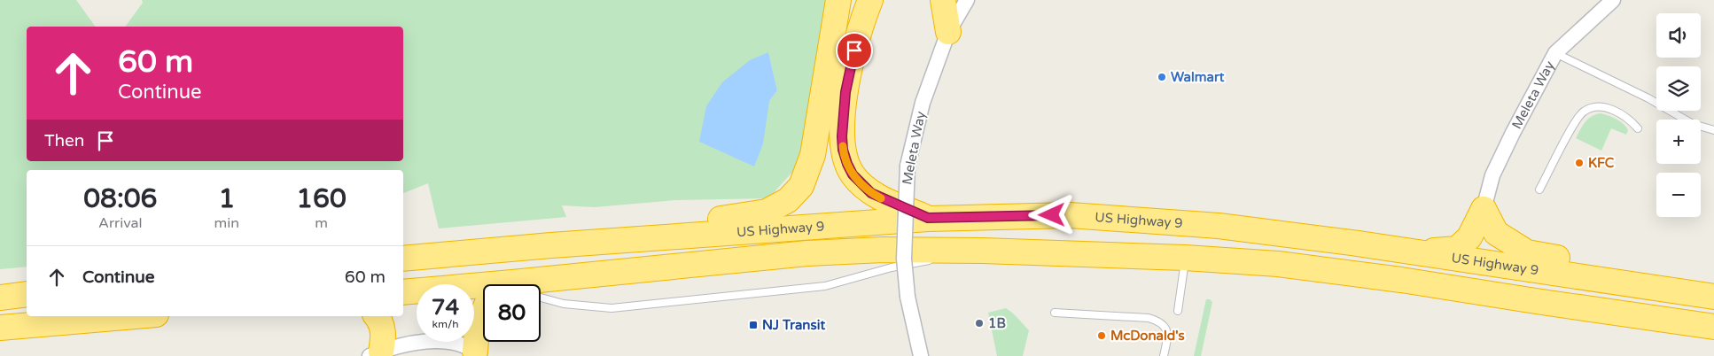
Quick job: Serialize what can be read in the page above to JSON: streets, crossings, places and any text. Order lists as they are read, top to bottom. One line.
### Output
{"streets":{"highway":["US Highway 9"],"street":["Meleta Way"]},"places":{"other":["Walmart","KFC","1B","McDonald's"],"transit":["NJ Transit"]},"page":{"map_buttons":["+","−"],"turn":["60 m","Continue"],"then":"Then","eta":["08:06","Arrival","1","min","160","m"],"list":[{"name":"Continue","value":"60 m"}],"speed":"74 km/h","limit":"80"}}
